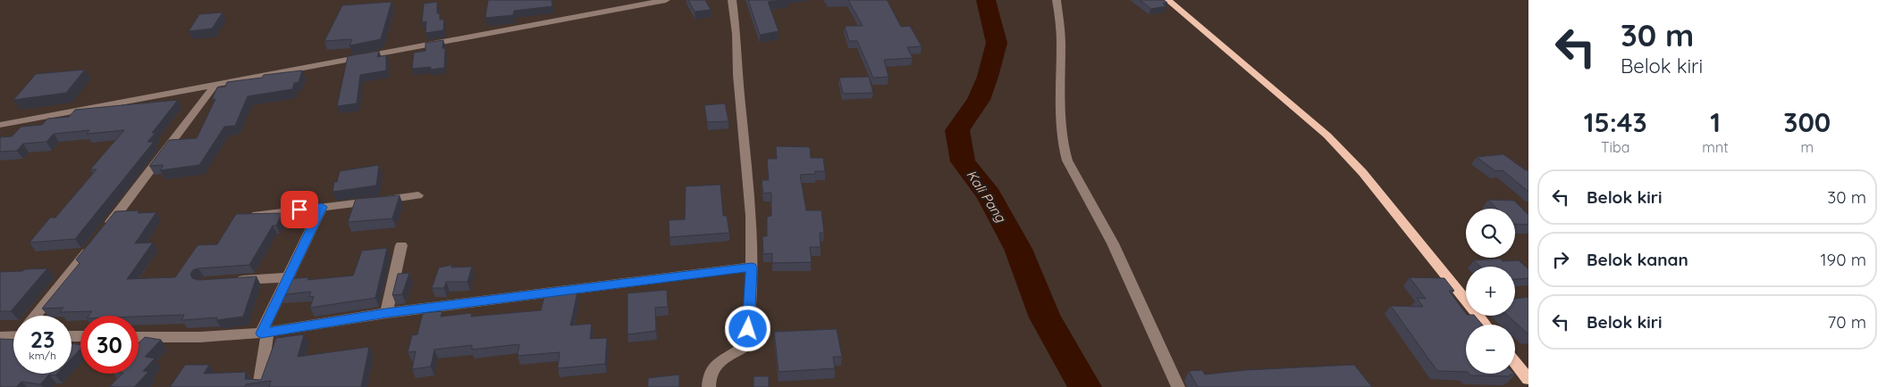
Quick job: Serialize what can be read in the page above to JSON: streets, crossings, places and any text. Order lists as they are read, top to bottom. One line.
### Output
{"water":["Kali Pang"],"page":{"turn":["30 m","Belok kiri"],"eta":["15:43","Tiba","1","mnt","300","m"],"list":[{"name":"Belok kiri","value":"30 m"},{"name":"Belok kanan","value":"190 m"},{"name":"Belok kiri","value":"70 m"}],"map_buttons":["+","−"],"speed":"23 km/h","limit":"30"}}
